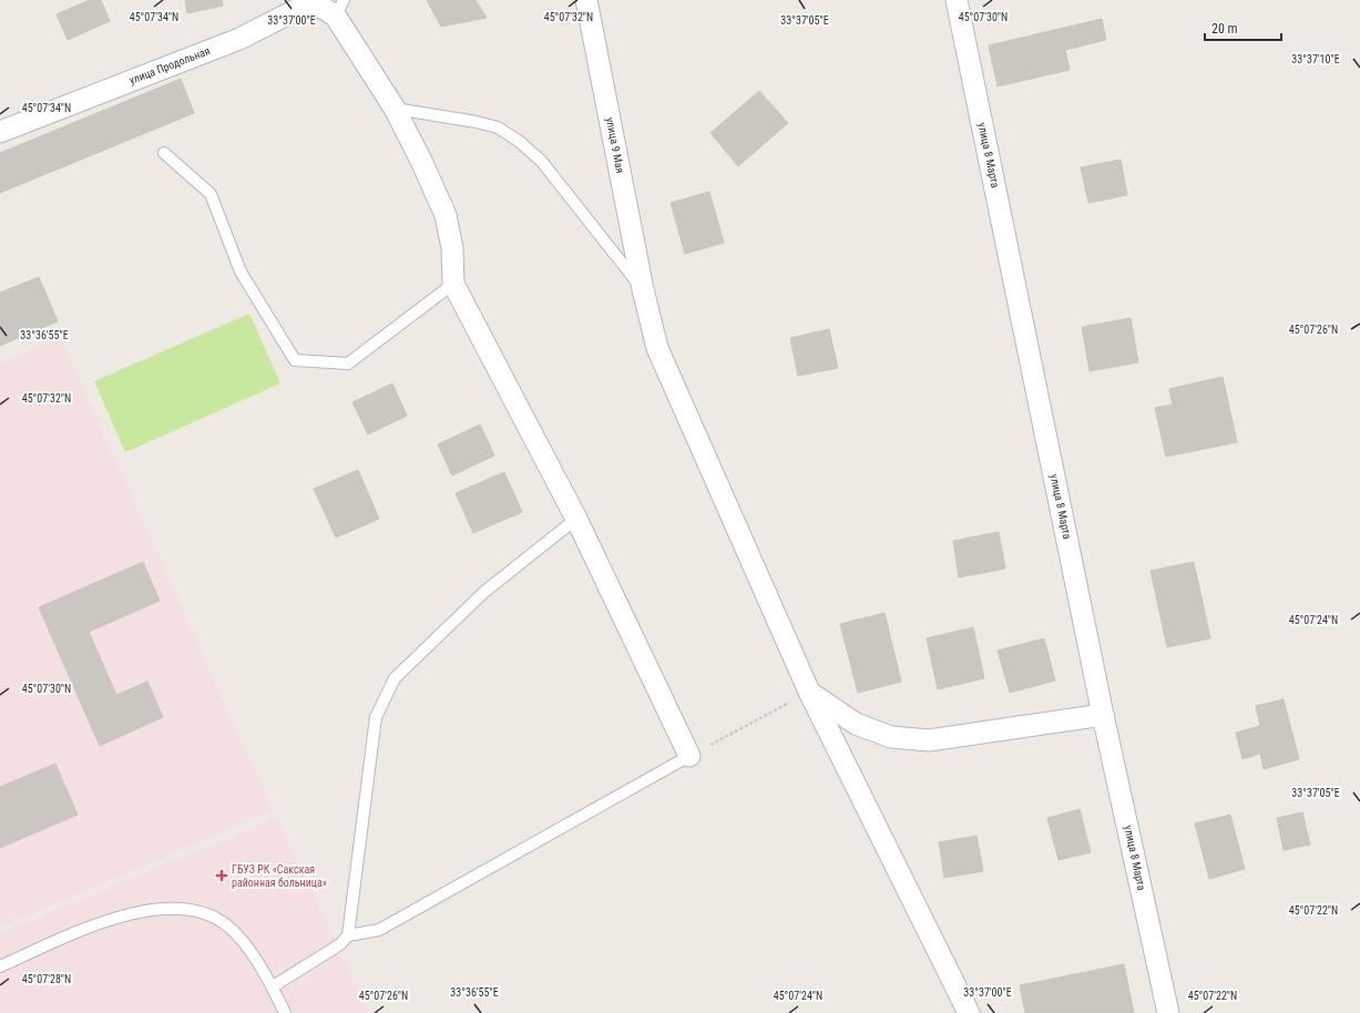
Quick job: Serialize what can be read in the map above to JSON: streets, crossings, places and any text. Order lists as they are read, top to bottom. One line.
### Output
{"streets":{"street":["улица Продольная","улица 9 Мая","улица 8 Марта"]},"places":{"health":["ГБУЗ РК «Сакская районная больница»"]},"scale_bar":"20 m","coordinates":["45°07'34\"N","45°07'32\"N","45°07'30\"N","33°37'00\"E","33°37'05\"E","33°37'10\"E","45°07'26\"N","33°36'55\"E","45°07'24\"N","45°07'22\"N","45°07'28\"N"]}
